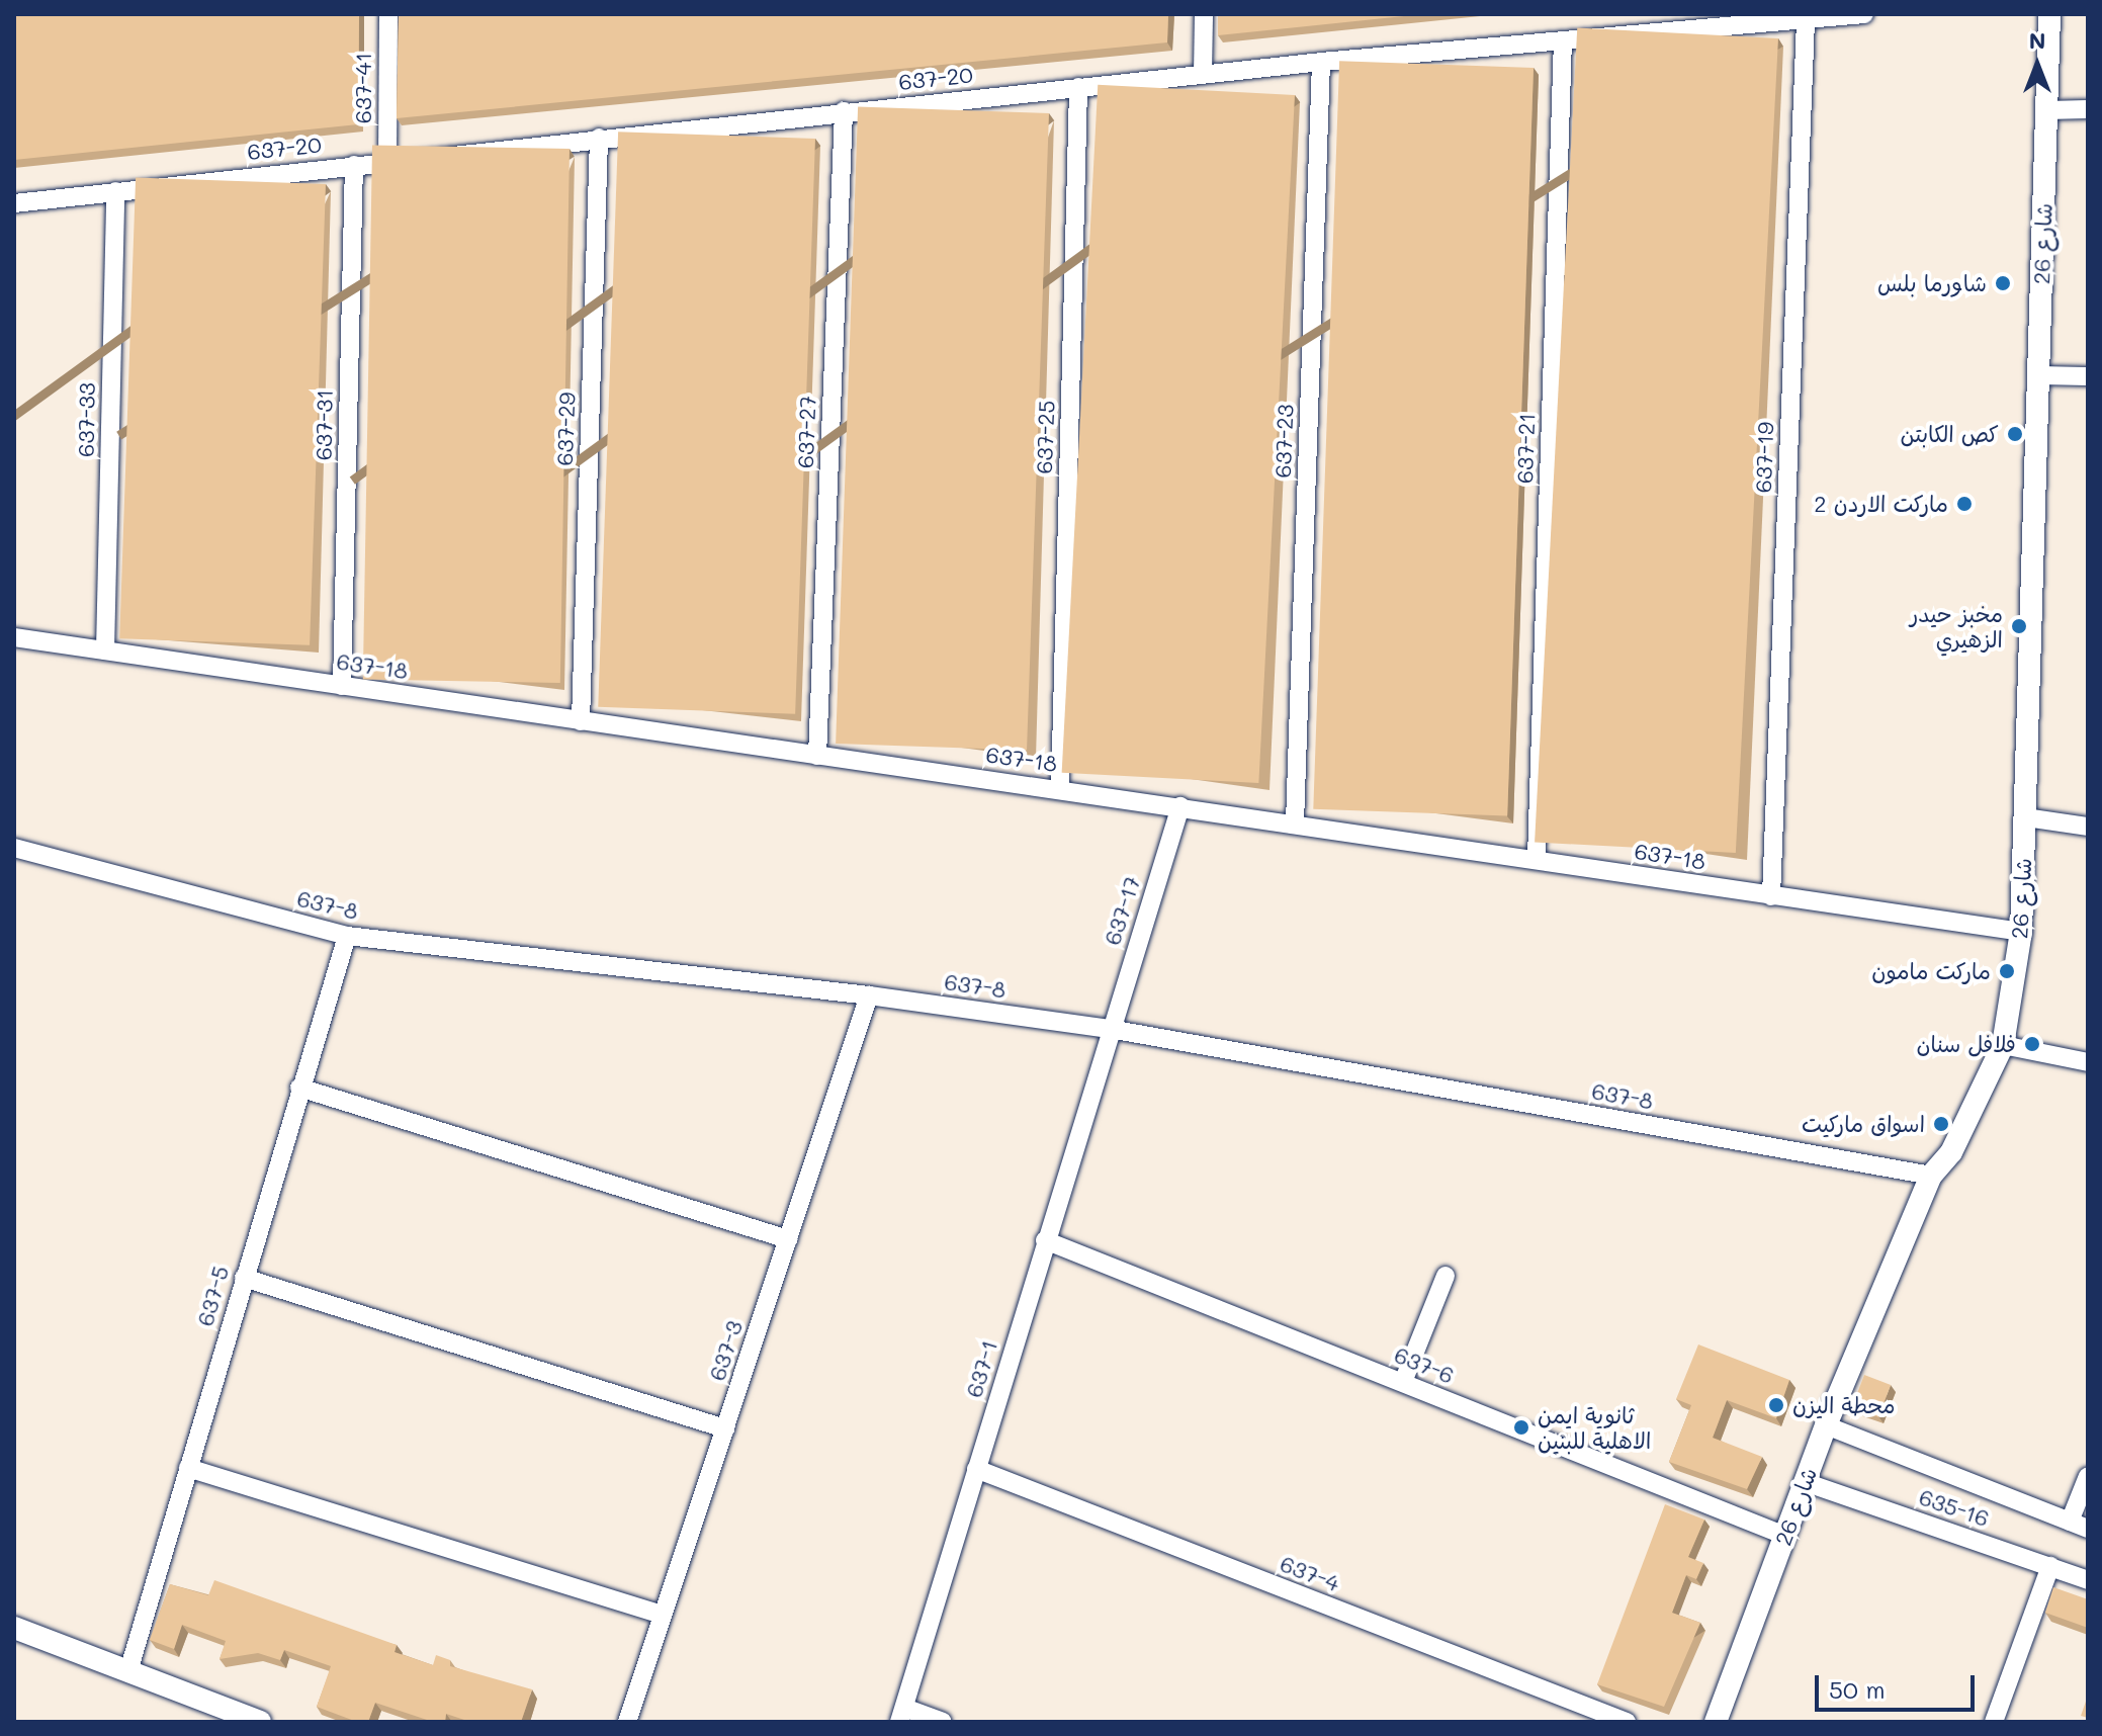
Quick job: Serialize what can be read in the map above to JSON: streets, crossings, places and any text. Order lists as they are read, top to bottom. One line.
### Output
{"streets":{"street":["637-20","637-41","شارع 26","637-33","637-31","637-29","637-27","637-25","637-23","637-21","637-19","637-18","637-8","637-17","637-5","637-3","637-6","637-1","635-16","637-4"]},"crossings":[["637-20","637-41"],["637-20","637-33"],["637-20","637-31"],["637-20","637-29"],["637-20","637-27"],["637-20","637-25"],["637-20","637-23"],["637-20","637-21"],["637-20","637-19"],["شارع 26","637-18"],["شارع 26","637-8"],["شارع 26","637-6"],["شارع 26","635-16"],["637-33","637-18"],["637-31","637-18"],["637-29","637-18"],["637-27","637-18"],["637-25","637-18"],["637-23","637-18"],["637-21","637-18"],["637-19","637-18"],["637-18","637-17"],["637-8","637-17"],["637-8","637-5"],["637-8","637-3"],["637-8","637-1"],["637-17","637-1"],["637-6","637-1"],["637-1","637-4"]],"places":["شاورما بلس","كص الكابتن","ماركت الاردن 2","مخبز حيدر الزهيري","ماركت مامون","فلافل سنان","اسواق ماركيت","محطة اليزن","ثانوية ايمن الاهلية للبنين"],"scale_bar":"50 m","north":"top"}
